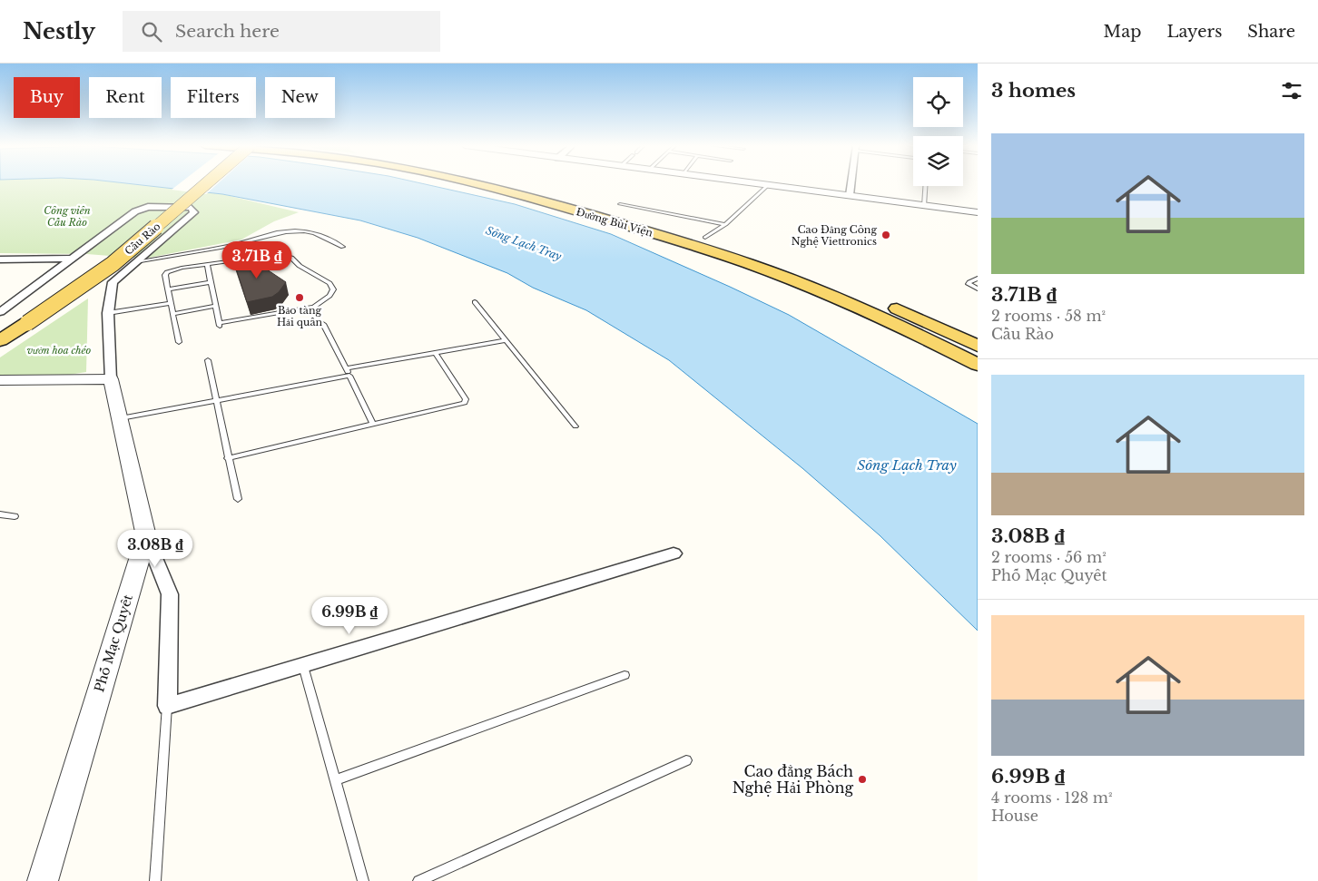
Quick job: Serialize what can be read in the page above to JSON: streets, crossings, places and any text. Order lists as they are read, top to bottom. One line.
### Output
{"streets":{"main road":["Đường Bùi Viện","Cầu Rào"],"street":["Phố Mạc Quyêt"]},"water":["Sông Lạch Tray"],"parks":["Công viên Cầu Rào","vườn hoa chéo"],"places":["Cao Đẳng Công Nghệ Viettronics","Bảo tàng Hải quân","Cao đẳng Bách Nghệ Hải Phòng"],"page":{"header":"Nestly","search":"Search here","nav":["Map","Layers","Share"],"heading":"3 homes","chip":["Buy","Rent","Filters","New"],"list":[{"name":"3.71B ₫","note":"2 rooms · 58 m² · Cầu Rào"},{"name":"3.08B ₫","note":"2 rooms · 56 m² · Phố Mạc Quyêt"},{"name":"6.99B ₫","note":"4 rooms · 128 m² · House"}],"price":["3.71B ₫","3.08B ₫","6.99B ₫"]}}
